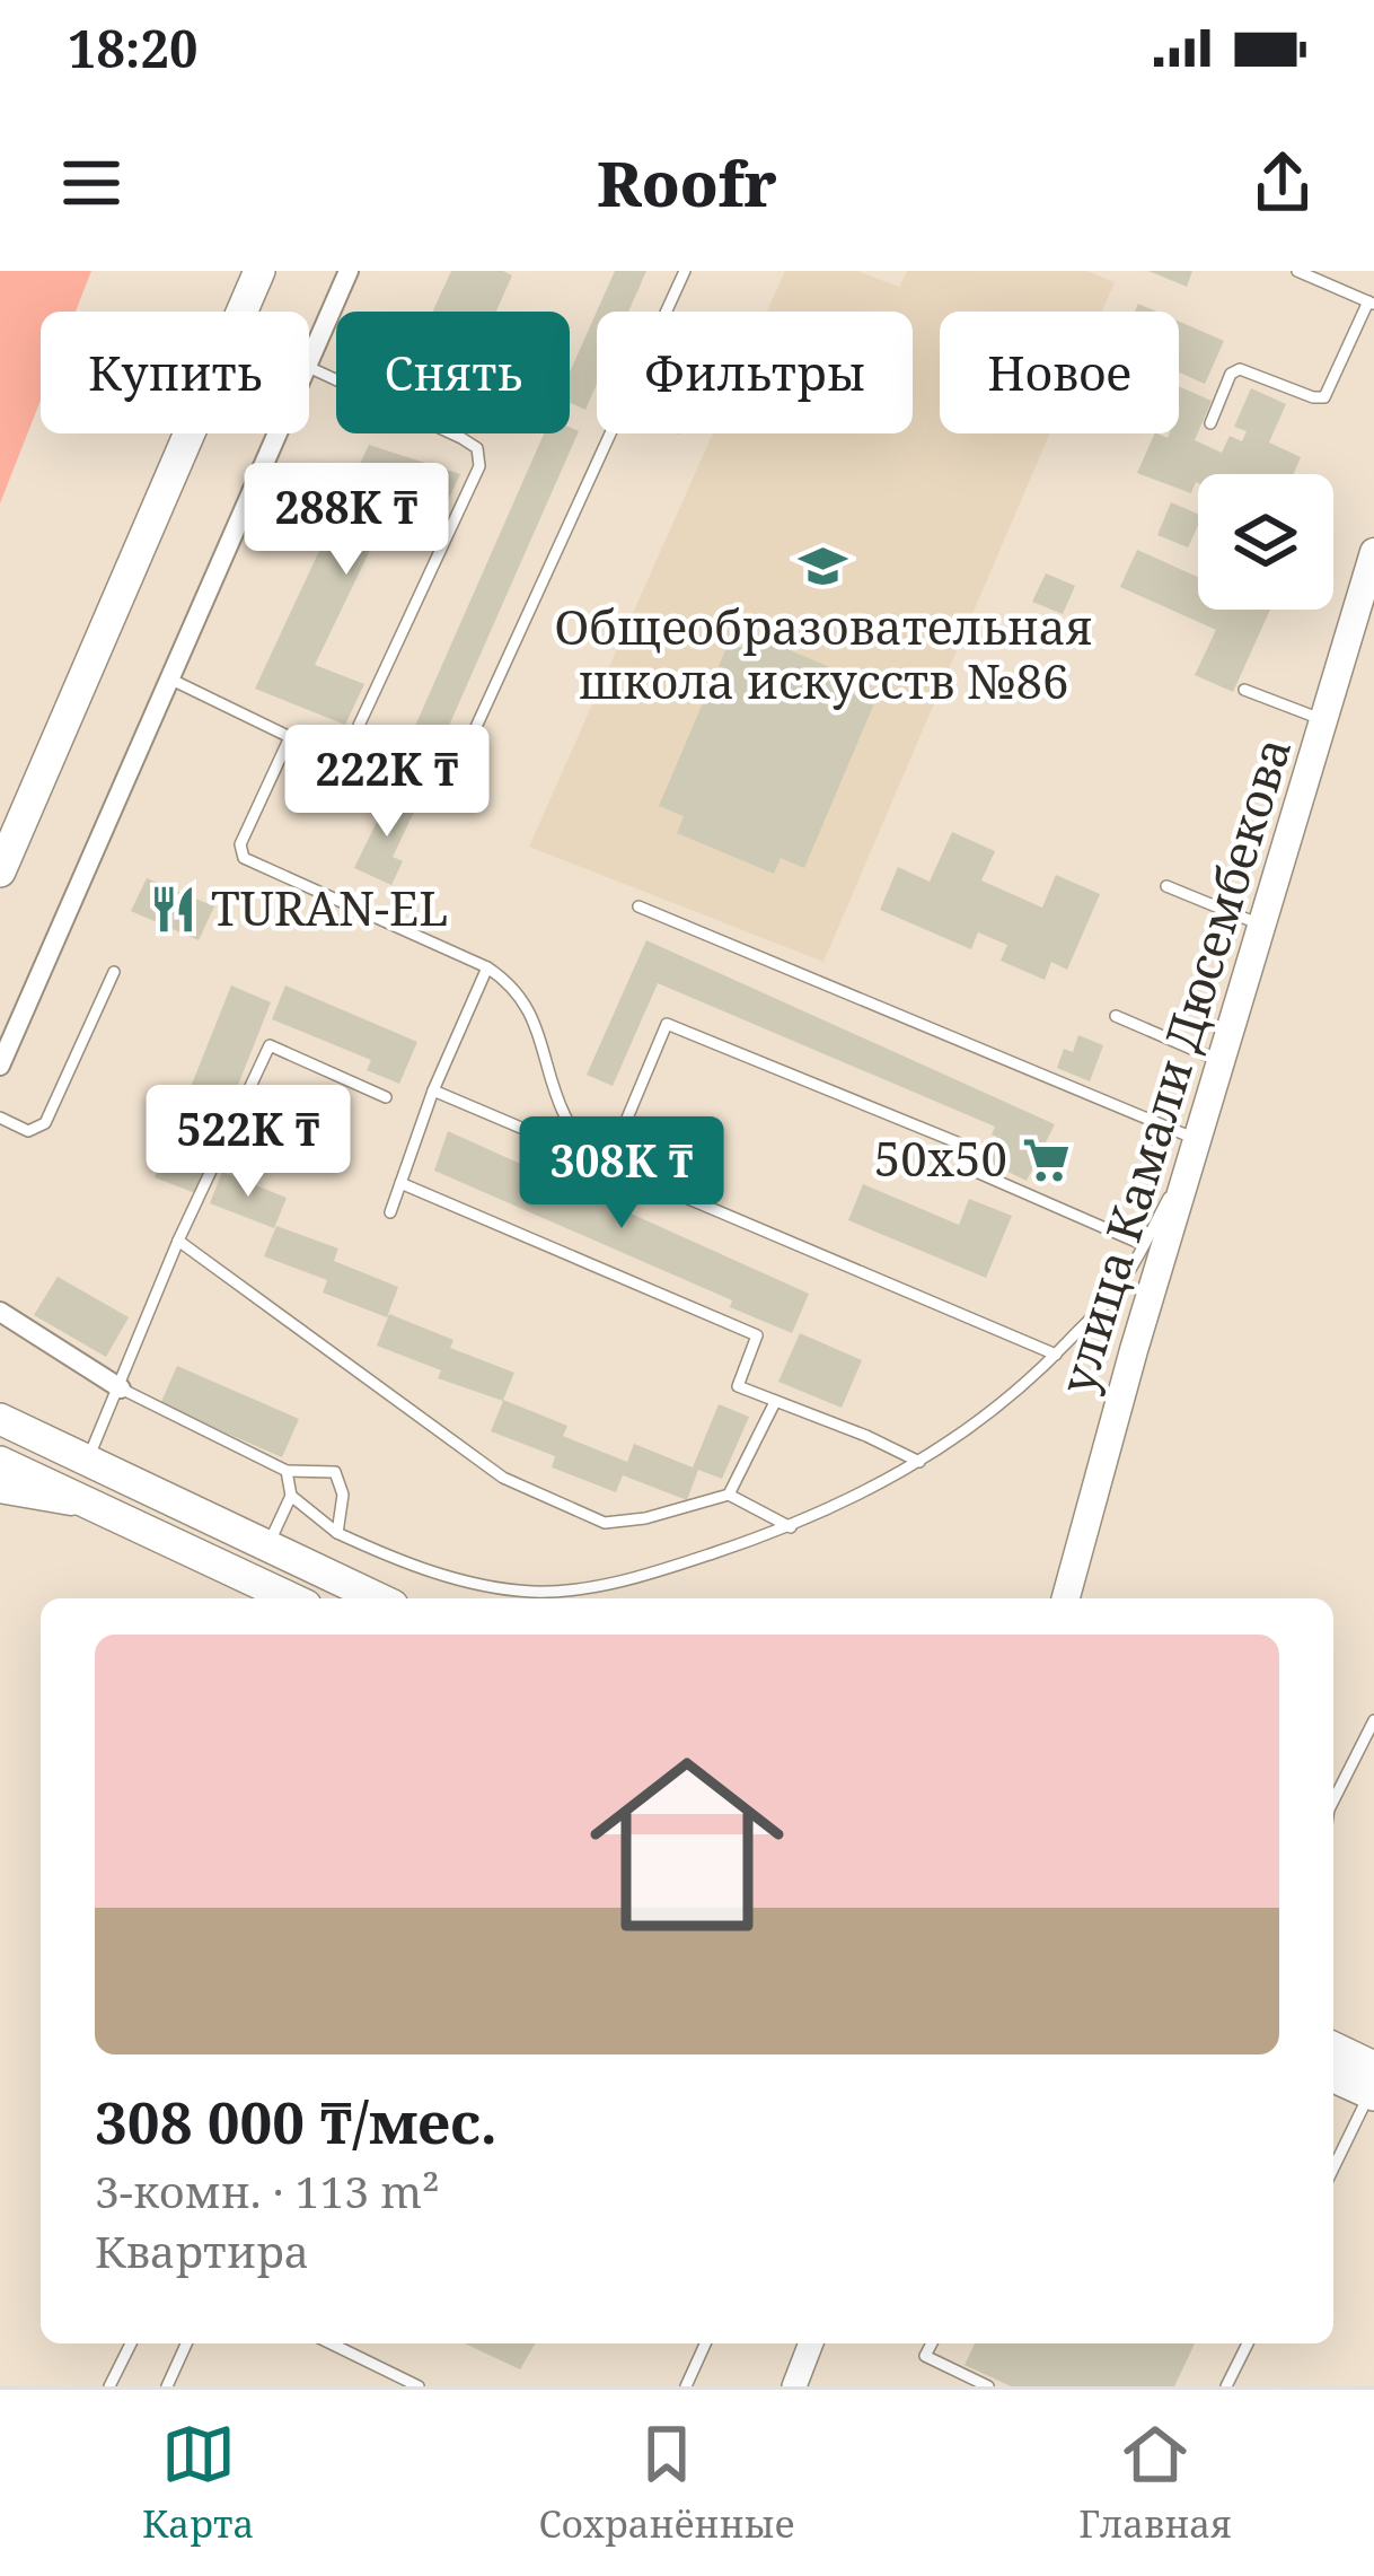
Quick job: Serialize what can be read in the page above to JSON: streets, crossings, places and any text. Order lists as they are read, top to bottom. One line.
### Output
{"streets":{"main road":["улица Камали Дюсембекова"]},"places":{"school or university":["Общеобразовательная школа искусств №86"],"restaurant":["TURAN-EL"],"supermarket":["50х50"]},"page":{"status":"18:20","header":"Roofr","chip":["Купить","Снять","Фильтры","Новое"],"price":["288K ₸","222K ₸","522K ₸","308K ₸"],"list":[{"name":"308 000 ₸/мес.","note":"3-комн. · 113 m² · Квартира"}],"tabs":["Карта","Сохранённые","Главная"]}}
